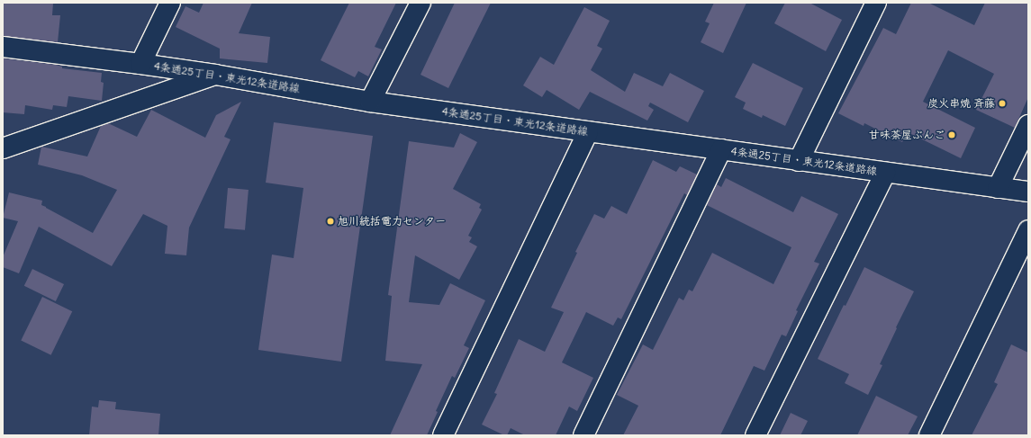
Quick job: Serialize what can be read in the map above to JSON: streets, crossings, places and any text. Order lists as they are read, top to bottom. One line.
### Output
{"streets":{"street":["4条通25丁目・東光12条道路線"]},"places":["炭火串焼 斉藤","甘味茶屋ぶんご","旭川統括電力センター"]}
